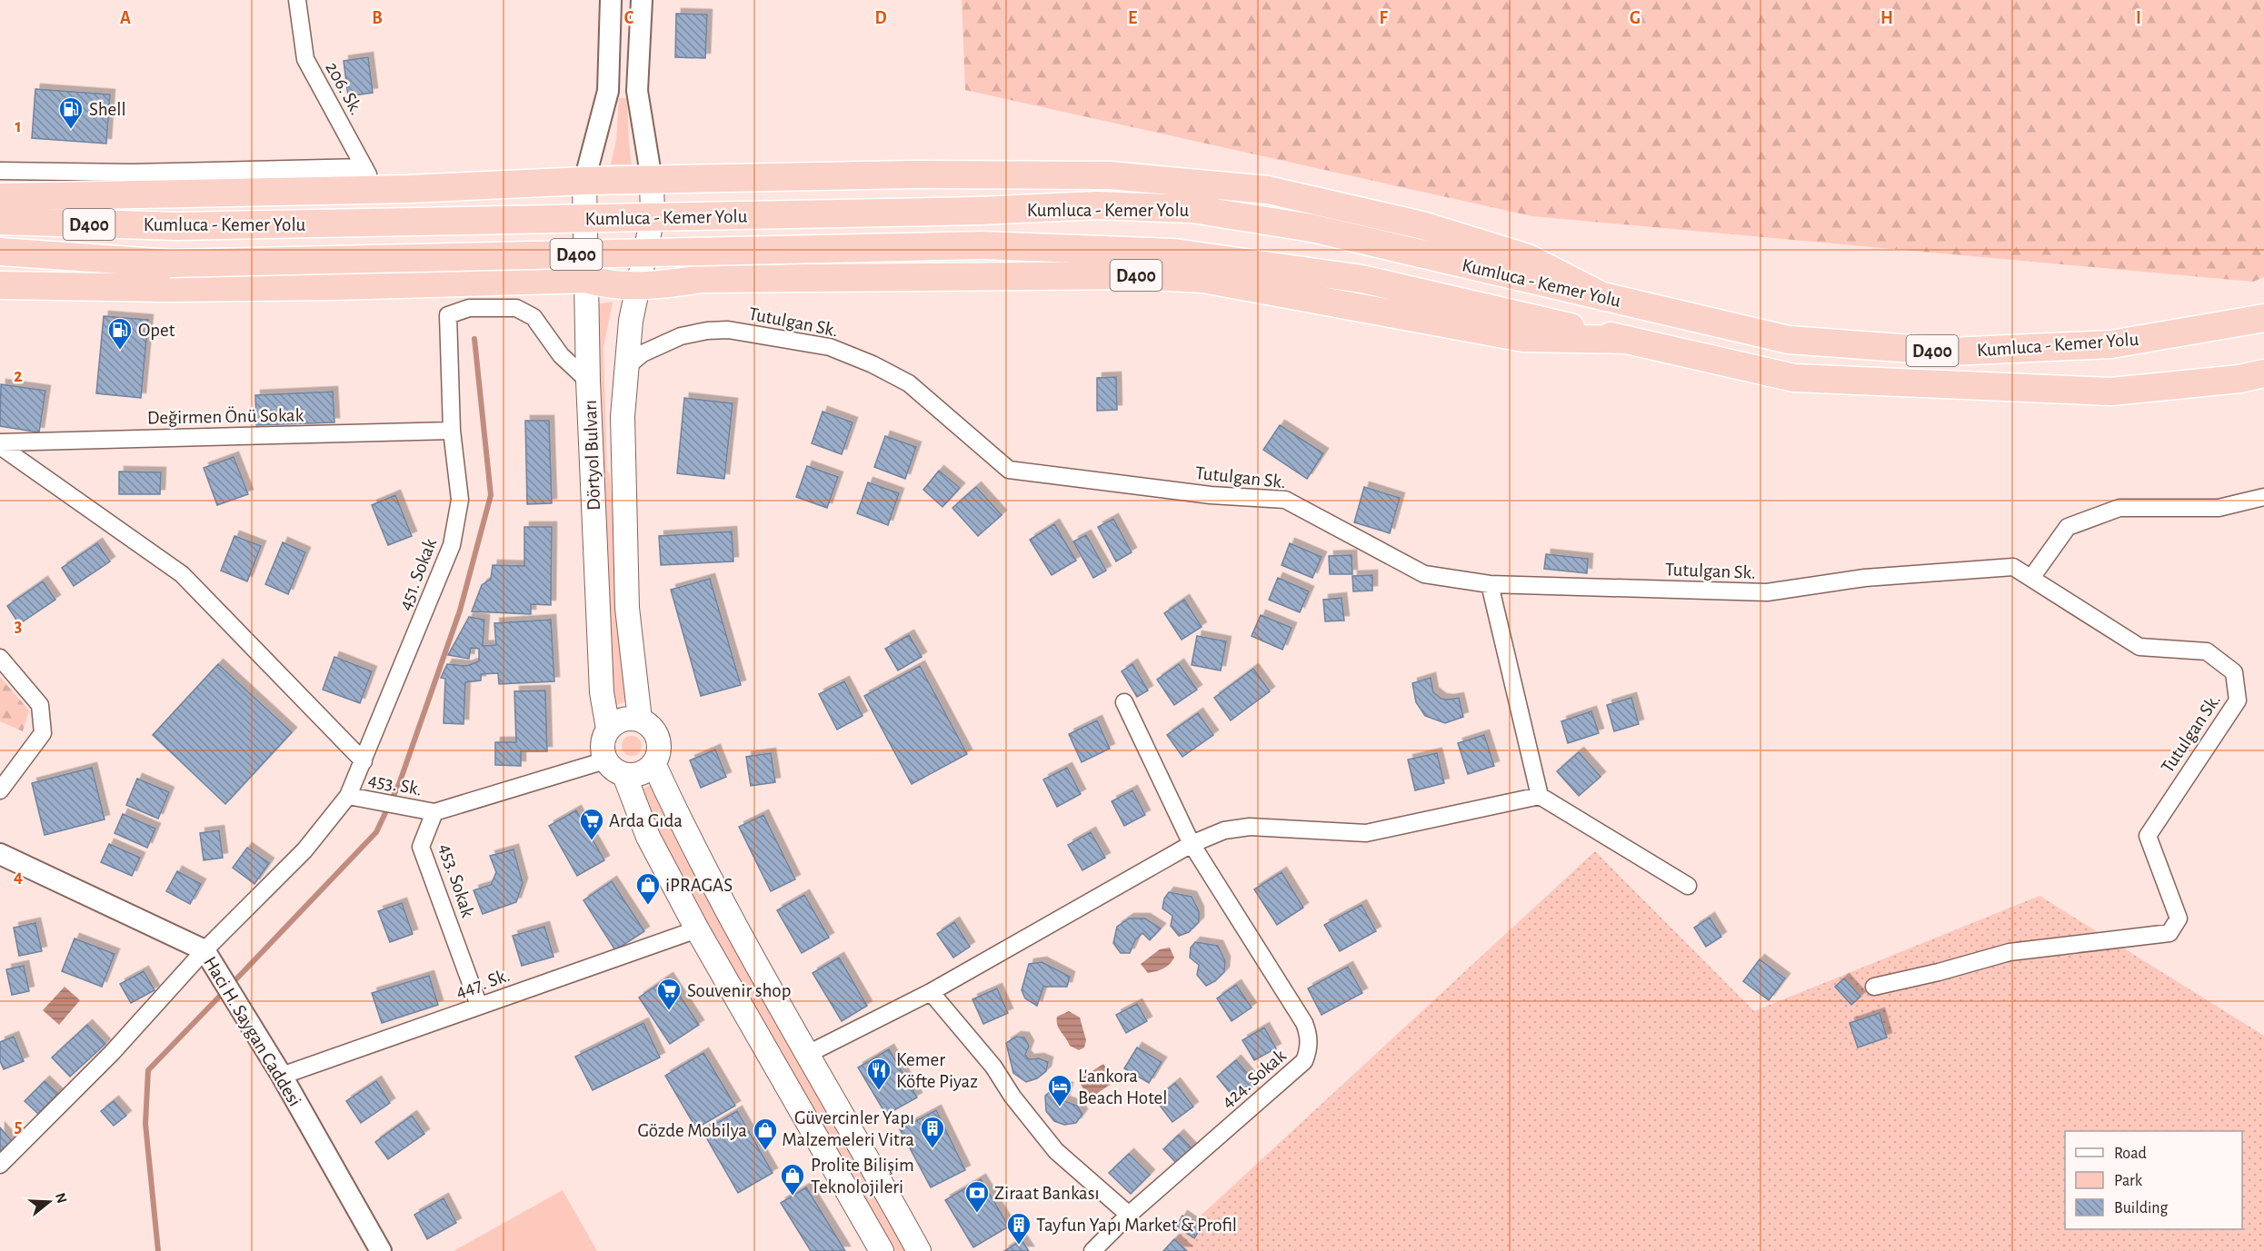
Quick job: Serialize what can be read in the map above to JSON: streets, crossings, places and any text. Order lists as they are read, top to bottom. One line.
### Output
{"streets":{"highway":["Kumluca - Kemer Yolu","D400"],"main road":["Dörtyol Bulvarı"],"street":["206. Sk.","Tutulgan Sk.","Değirmen Önü Sokak","451. Sokak","453. Sk.","453. Sokak","447. Sk.","Haci H. Saygan Caddesi","424. Sokak"]},"crossings":[["Kumluca - Kemer Yolu","Dörtyol Bulvarı"],["Tutulgan Sk.","Dörtyol Bulvarı"],["Değirmen Önü Sokak","451. Sokak"],["Dörtyol Bulvarı","451. Sokak"],["451. Sokak","453. Sk."],["451. Sokak","Haci H. Saygan Caddesi"],["453. Sk.","453. Sokak"],["453. Sokak","447. Sk."],["447. Sk.","Haci H. Saygan Caddesi"]],"places":{"fuel station":["Shell","Opet"],"supermarket":["Arda Gıda","Souvenir shop"],"shop":["iPRAGAS","Gözde Mobilya","Prolite Bilişim Teknolojileri"],"restaurant":["Kemer Köfte Piyaz"],"hotel":["L'ankora Beach Hotel"],"building":["Güvercinler Yapı Malzemeleri Vitra","Tayfun Yapı Market & Profil"],"bank":["Ziraat Bankası"]},"legend":["Road","Park","Building"],"north":"right","grid":{"columns":["A","B","C","D","E","F","G","H","I"],"rows":["1","2","3","4","5"]}}
